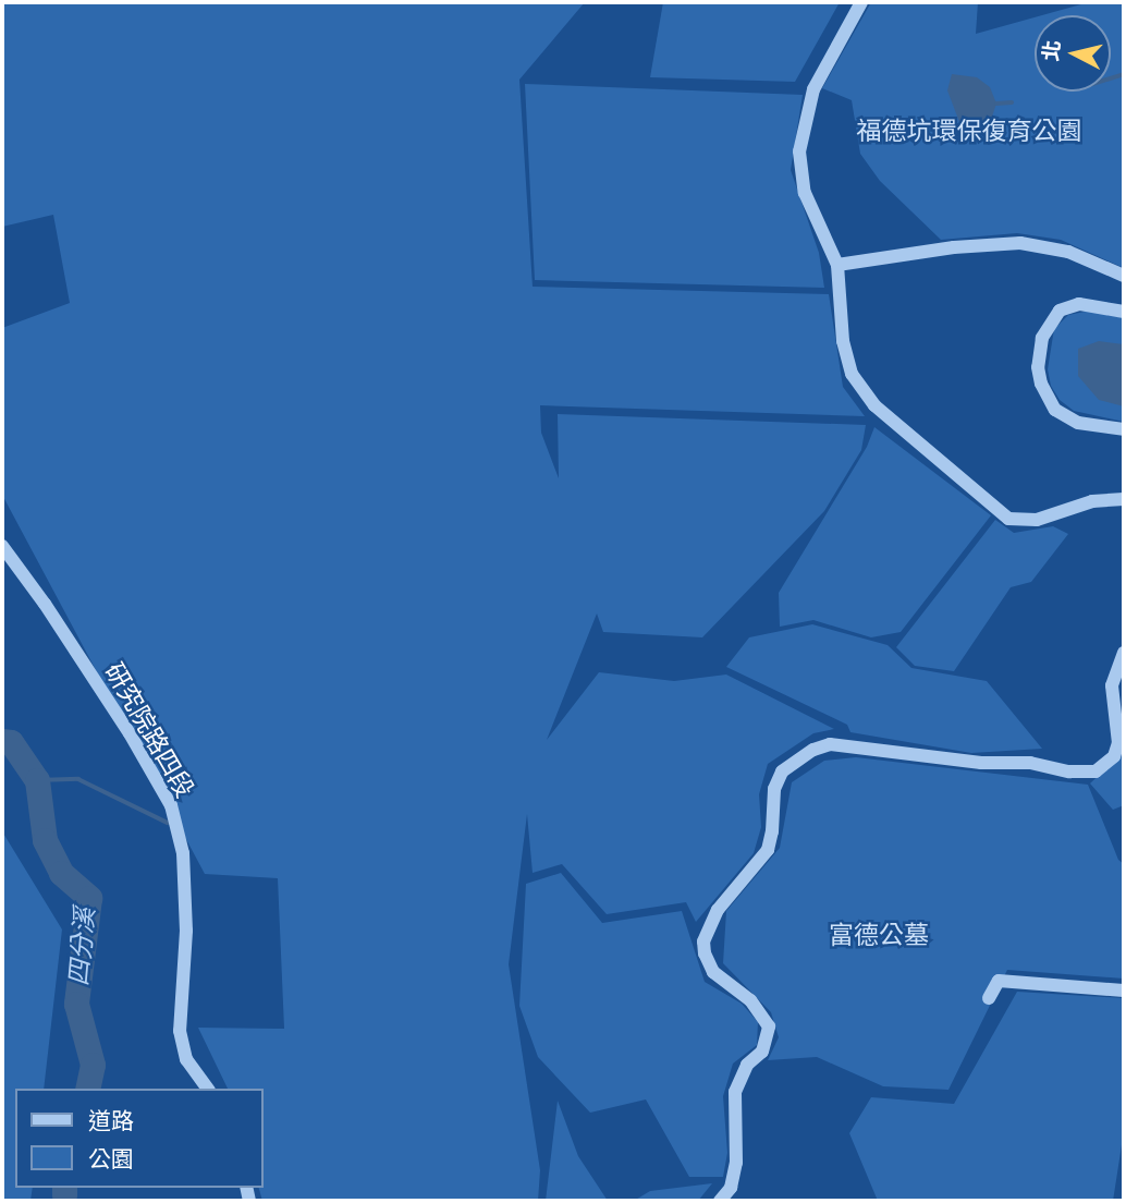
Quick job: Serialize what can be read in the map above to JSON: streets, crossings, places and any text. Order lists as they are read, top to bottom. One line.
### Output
{"streets":{"street":["研究院路四段"]},"water":["四分溪"],"parks":["福德坑環保復育公園","富德公墓"],"legend":["道路","公園"],"north":"left"}
